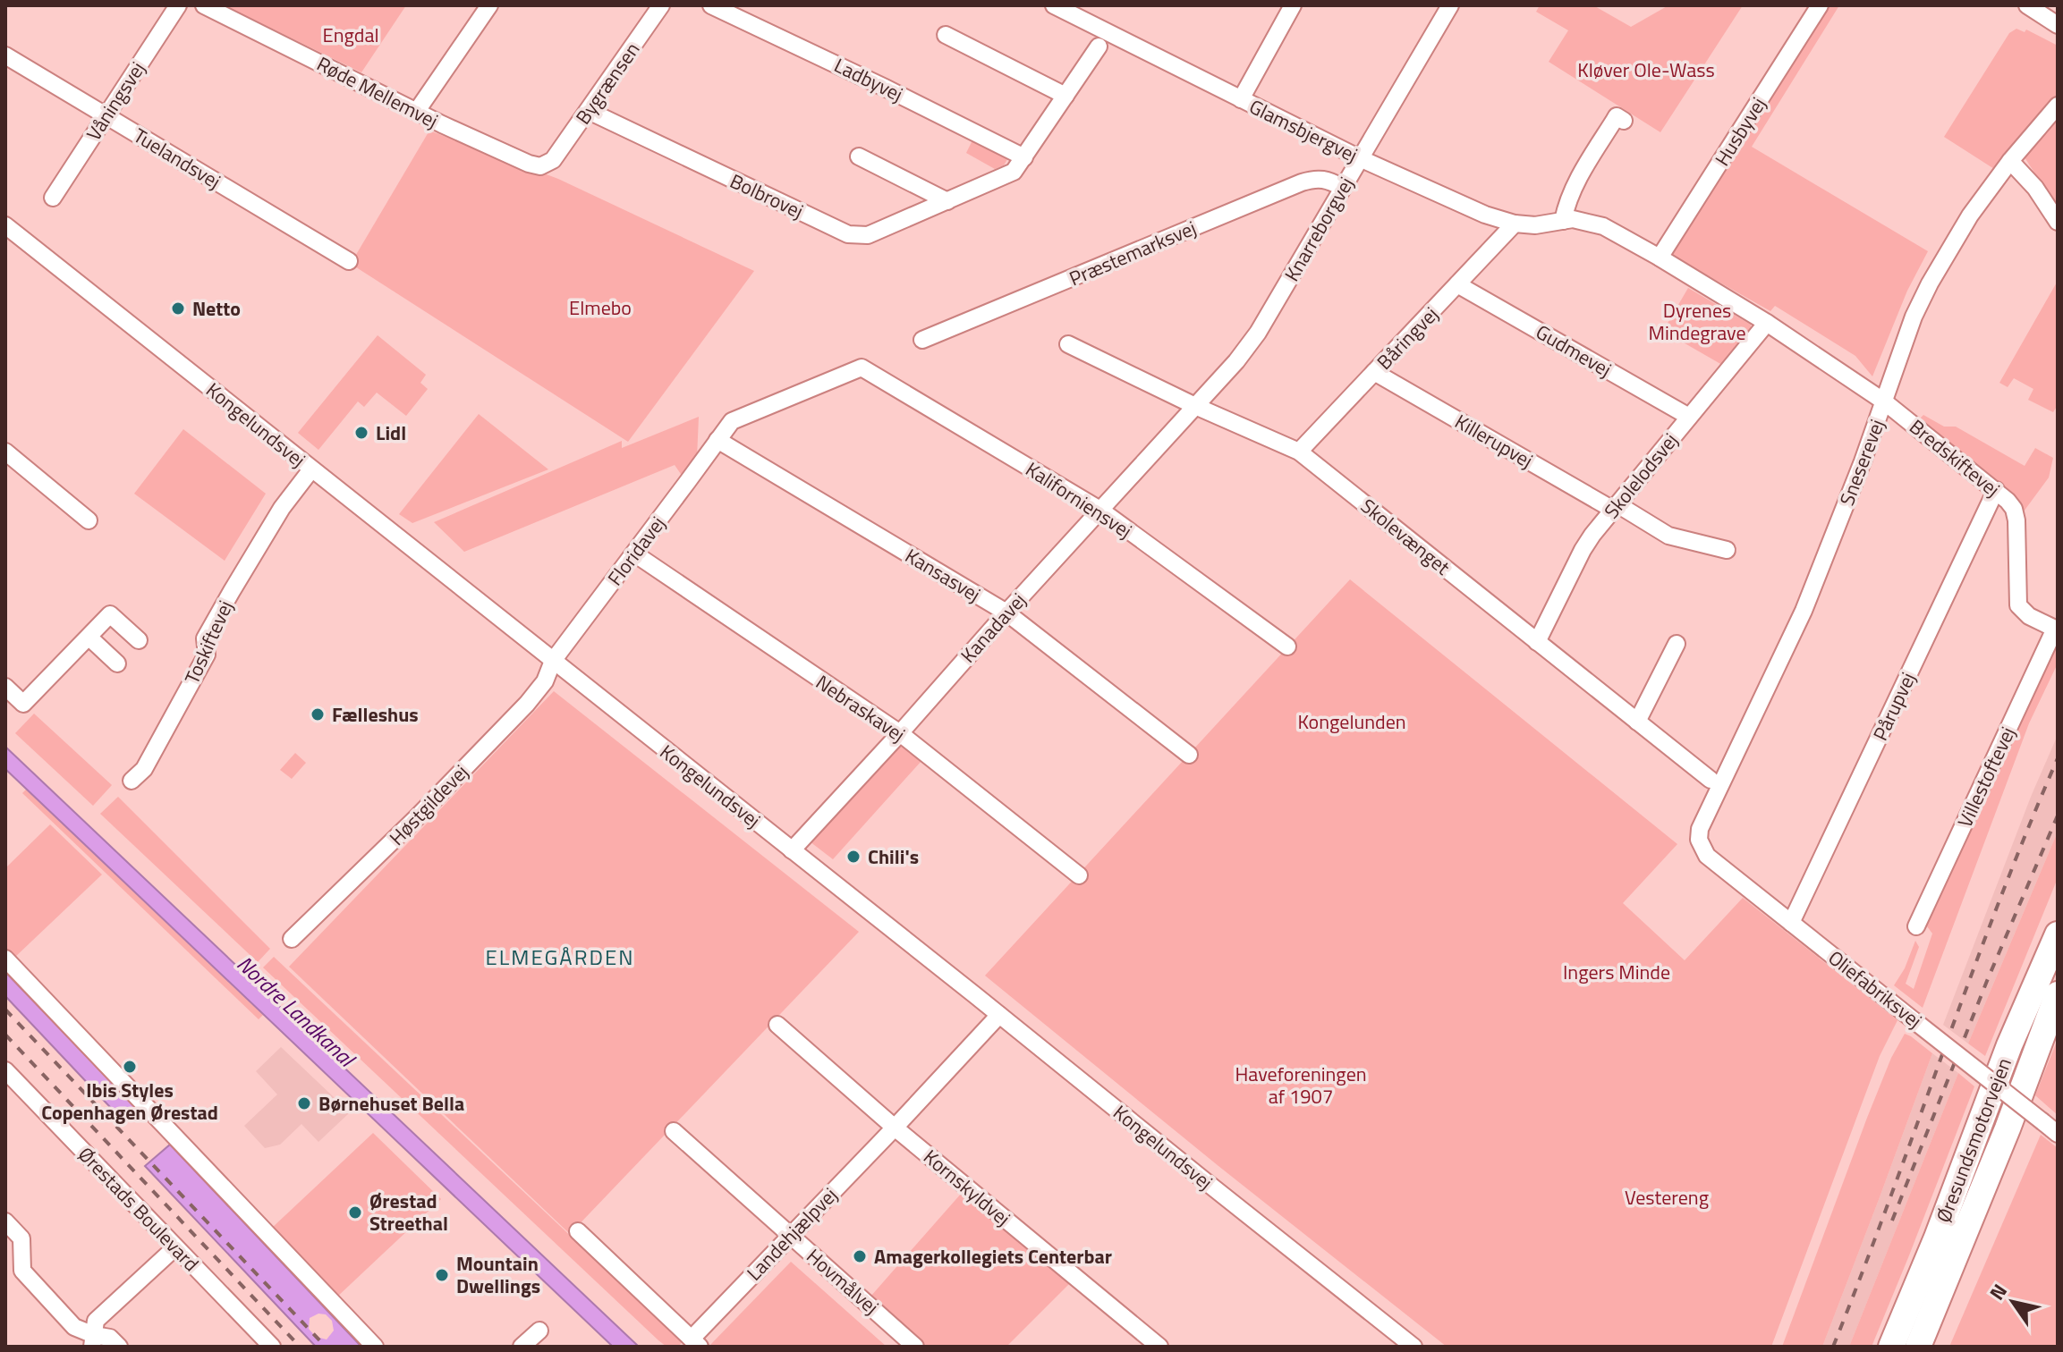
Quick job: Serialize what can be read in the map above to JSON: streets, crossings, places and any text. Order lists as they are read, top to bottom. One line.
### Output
{"streets":{"highway":["Øresundsmotorvejen"],"street":["Ladbyvej","Bygrænsen","Røde Mellemvej","Våningsvej","Glamsbjergvej","Husbyvej","Tuelandsvej","Bolbrovej","Knarreborgvej","Præstemarksvej","Båringvej","Gudmevej","Kongelundsvej","Killerupvej","Bredskiftevej","Sneserevej","Skolelodsvej","Kaliforniensvej","Skolevænget","Floridavej","Kansasvej","Kanadavej","Toskiftevej","Pårupvej","Nebraskavej","Villestoftevej","Høstgildevej","Oliefabriksvej","Kornskyldvej","Ørestads Boulevard","Landehjælpvej","Hovmålvej"]},"crossings":[["Ladbyvej","Bolbrovej"],["Bygrænsen","Røde Mellemvej"],["Bygrænsen","Bolbrovej"],["Våningsvej","Tuelandsvej"],["Glamsbjergvej","Husbyvej"],["Glamsbjergvej","Knarreborgvej"],["Glamsbjergvej","Båringvej"],["Glamsbjergvej","Bredskiftevej"],["Glamsbjergvej","Sneserevej"],["Glamsbjergvej","Skolelodsvej"],["Knarreborgvej","Præstemarksvej"],["Knarreborgvej","Skolevænget"],["Knarreborgvej","Kanadavej"],["Båringvej","Gudmevej"],["Båringvej","Killerupvej"],["Båringvej","Skolevænget"],["Gudmevej","Skolelodsvej"],["Kongelundsvej","Floridavej"],["Kongelundsvej","Kanadavej"],["Kongelundsvej","Toskiftevej"],["Kongelundsvej","Høstgildevej"],["Kongelundsvej","Landehjælpvej"],["Killerupvej","Skolelodsvej"],["Bredskiftevej","Sneserevej"],["Bredskiftevej","Pårupvej"],["Bredskiftevej","Villestoftevej"],["Sneserevej","Oliefabriksvej"],["Skolelodsvej","Skolevænget"],["Kaliforniensvej","Floridavej"],["Kaliforniensvej","Kansasvej"],["Kaliforniensvej","Kanadavej"],["Skolevænget","Kanadavej"],["Floridavej","Kansasvej"],["Floridavej","Nebraskavej"],["Floridavej","Høstgildevej"],["Kansasvej","Kanadavej"],["Kanadavej","Nebraskavej"],["Pårupvej","Oliefabriksvej"],["Kornskyldvej","Landehjælpvej"],["Landehjælpvej","Hovmålvej"]],"districts":["ELMEGÅRDEN"],"water":["Nordre Landkanal"],"parks":["Engdal","Kløver Ole-Wass","Elmebo","Dyrenes Mindegrave","Kongelunden","Ingers Minde","Haveforeningen af 1907","Vestereng"],"places":["Netto","Lidl","Fælleshus","Chili's","Ibis Styles Copenhagen Ørestad","Børnehuset Bella","Ørestad Streethal","Amagerkollegiets Centerbar","Mountain Dwellings"],"north":"top left"}
